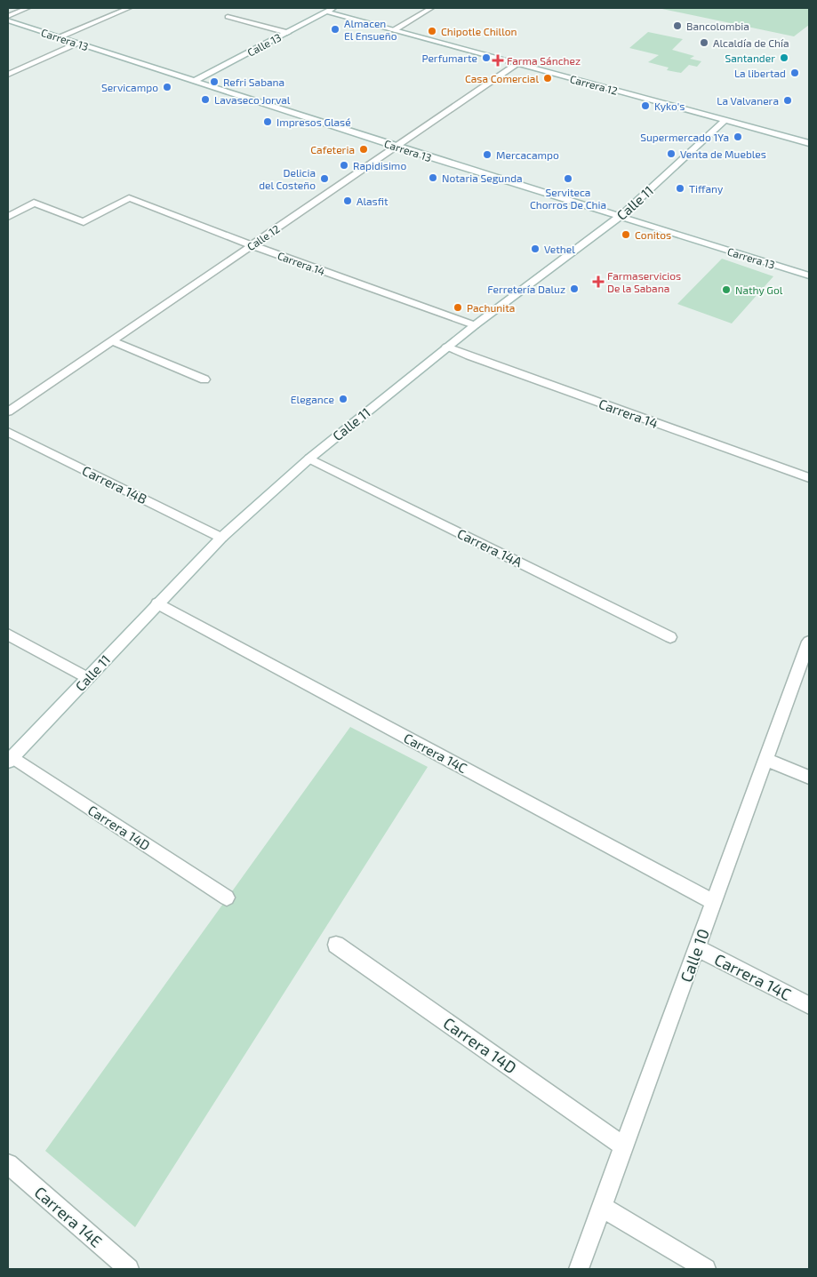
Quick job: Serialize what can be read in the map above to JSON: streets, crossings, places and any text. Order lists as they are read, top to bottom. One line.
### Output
{"streets":{"street":["Carrera 13","Calle 13","Carrera 12","Calle 11","Calle 12","Carrera 14","Carrera 14B","Carrera 14A","Carrera 14C","Carrera 14D","Calle 10","Carrera 14E"]},"crossings":[["Carrera 13","Calle 13"],["Carrera 13","Calle 11"],["Carrera 13","Calle 12"],["Calle 13","Carrera 12"],["Carrera 12","Calle 11"],["Carrera 12","Calle 12"],["Calle 11","Carrera 14"],["Calle 11","Carrera 14B"],["Calle 11","Carrera 14A"],["Calle 11","Carrera 14C"],["Calle 11","Carrera 14D"],["Calle 12","Carrera 14"],["Carrera 14C","Calle 10"],["Carrera 14D","Calle 10"]],"places":{"other":["Bancolombia","Almacen El Ensueño","Chipotle Chillon","Alcaldía de Chía","Perfumarte","Santander","La libertad","Casa Comercial","Refri Sabana","Servicampo","Lavaseco Jorval","La Valvanera","Kyko's","Impresos Glasé","Supermercado 1Ya","Cafeteria","Venta de Muebles","Mercacampo","Rapidisimo","Notaria Segunda","Delicia del Costeño","Serviteca Chorros De Chia","Tiffany","Alasfit","Conitos","Vethel","Ferretería Daluz","Nathy Gol","Pachunita","Elegance"],"health":["Farma Sánchez","Farmaservicios De la Sabana"]}}
